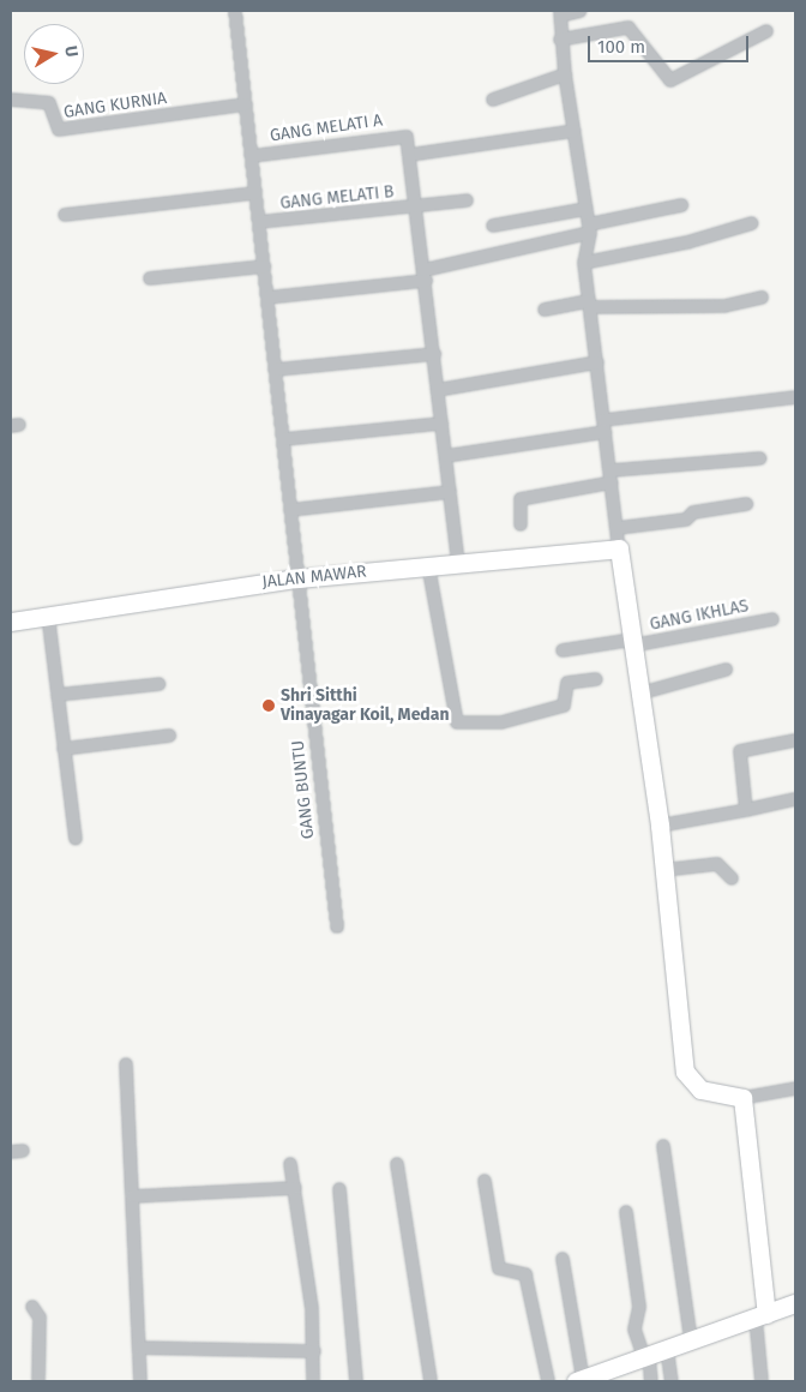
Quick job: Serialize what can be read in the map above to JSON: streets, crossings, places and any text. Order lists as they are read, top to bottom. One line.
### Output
{"streets":{"street":["GANG KURNIA","GANG MELATI A","GANG MELATI B","JALAN MAWAR","GANG IKHLAS","GANG BUNTU"]},"crossings":[["GANG KURNIA","GANG BUNTU"],["GANG MELATI A","GANG BUNTU"],["GANG MELATI B","GANG BUNTU"],["JALAN MAWAR","GANG BUNTU"]],"places":["Shri Sitthi Vinayagar Koil, Medan"],"scale_bar":"100 m","north":"right"}
